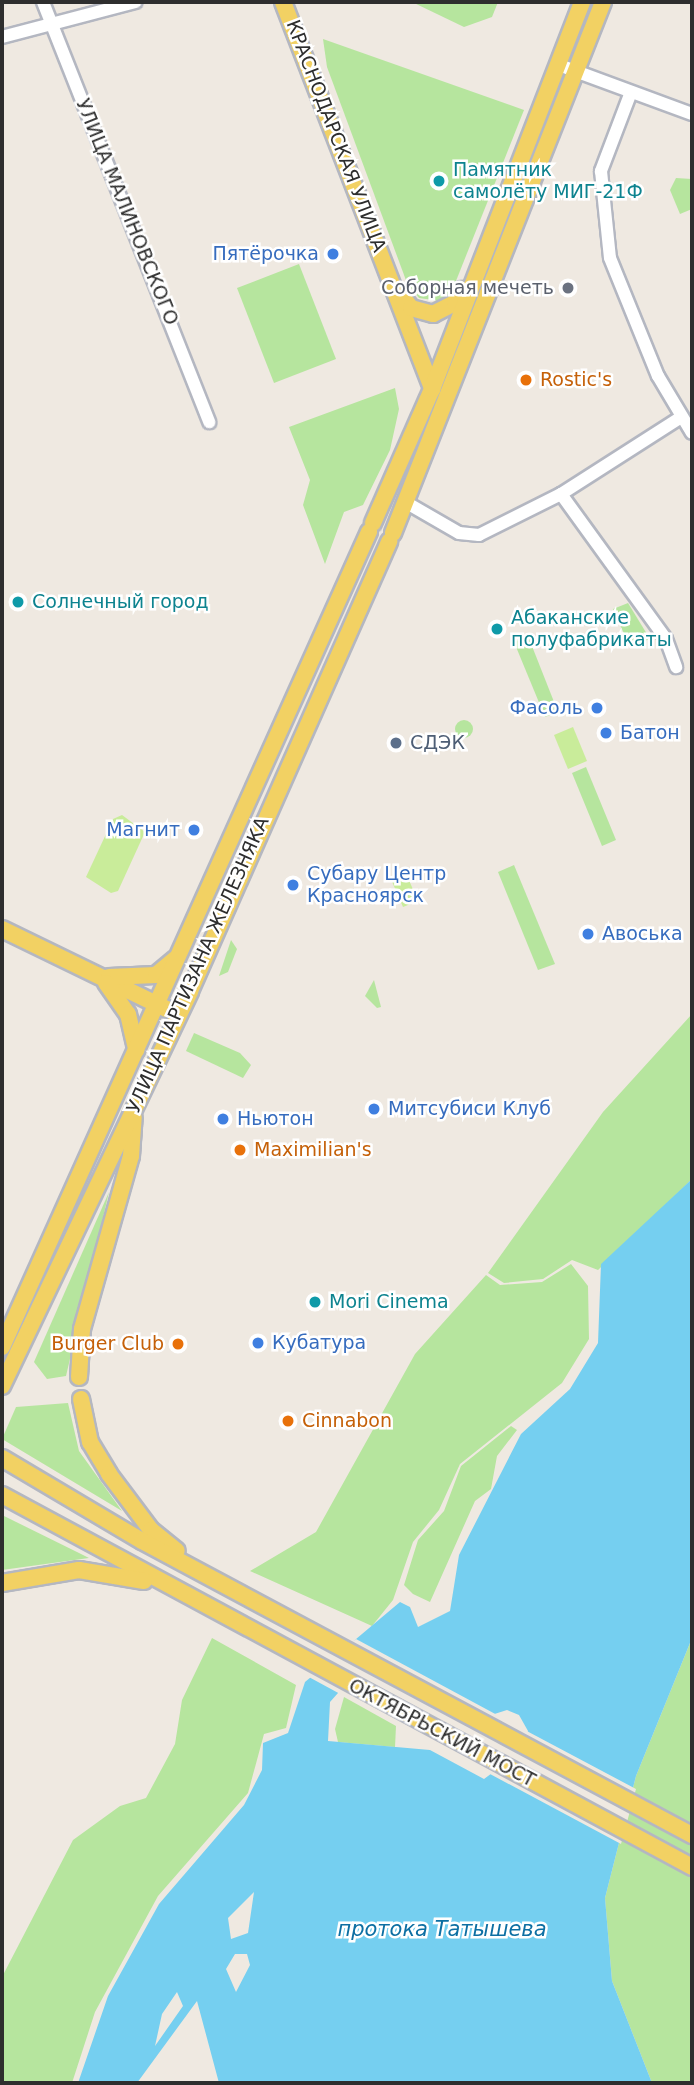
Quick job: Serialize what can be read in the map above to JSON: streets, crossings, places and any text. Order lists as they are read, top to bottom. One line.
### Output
{"streets":{"main road":["КРАСНОДАРСКАЯ УЛИЦА","УЛИЦА ПАРТИЗАНА ЖЕЛЕЗНЯКА","ОКТЯБРЬСКИЙ МОСТ"],"street":["УЛИЦА МАЛИНОВСКОГО"]},"crossings":[["КРАСНОДАРСКАЯ УЛИЦА","УЛИЦА ПАРТИЗАНА ЖЕЛЕЗНЯКА"]],"water":["протока Татышева"],"places":["Памятник самолёту МИГ-21Ф","Пятёрочка","Соборная мечеть","Rostic's","Солнечный город","Абаканские полуфабрикаты","Фасоль","Батон","СДЭК","Магнит","Субару Центр Красноярск","Авоська","Митсубиси Клуб","Ньютон","Maximilian's","Mori Cinema","Кубатура","Burger Club","Cinnabon"]}
